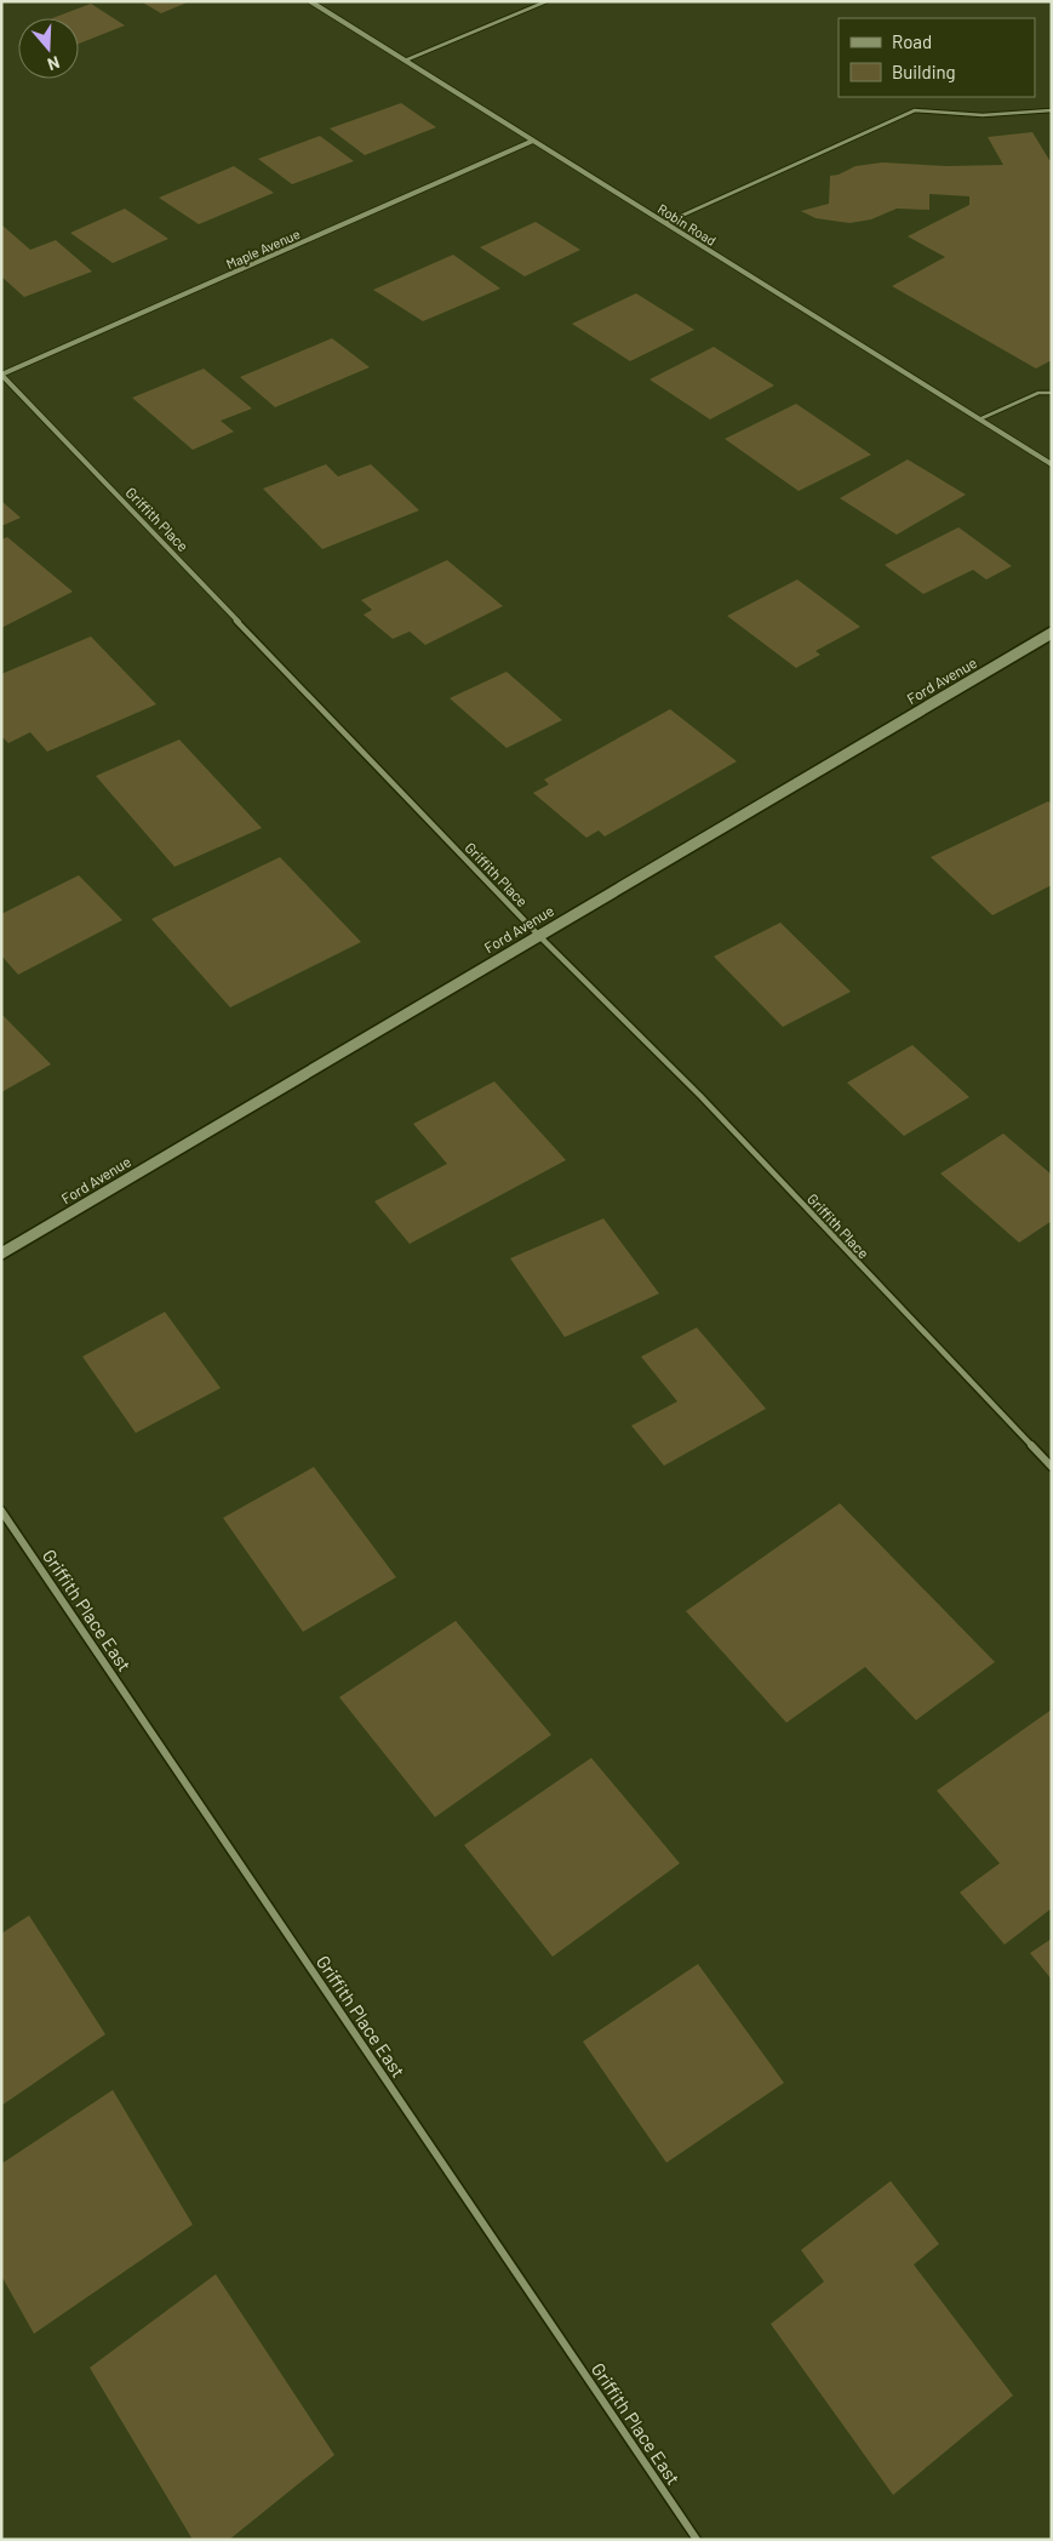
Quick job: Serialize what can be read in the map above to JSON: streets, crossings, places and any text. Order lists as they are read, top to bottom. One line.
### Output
{"streets":{"street":["Robin Road","Maple Avenue","Griffith Place","Ford Avenue","Griffith Place East"]},"crossings":[["Robin Road","Maple Avenue"],["Maple Avenue","Griffith Place"],["Griffith Place","Ford Avenue"]],"legend":["Road","Building"],"north":"bottom"}
